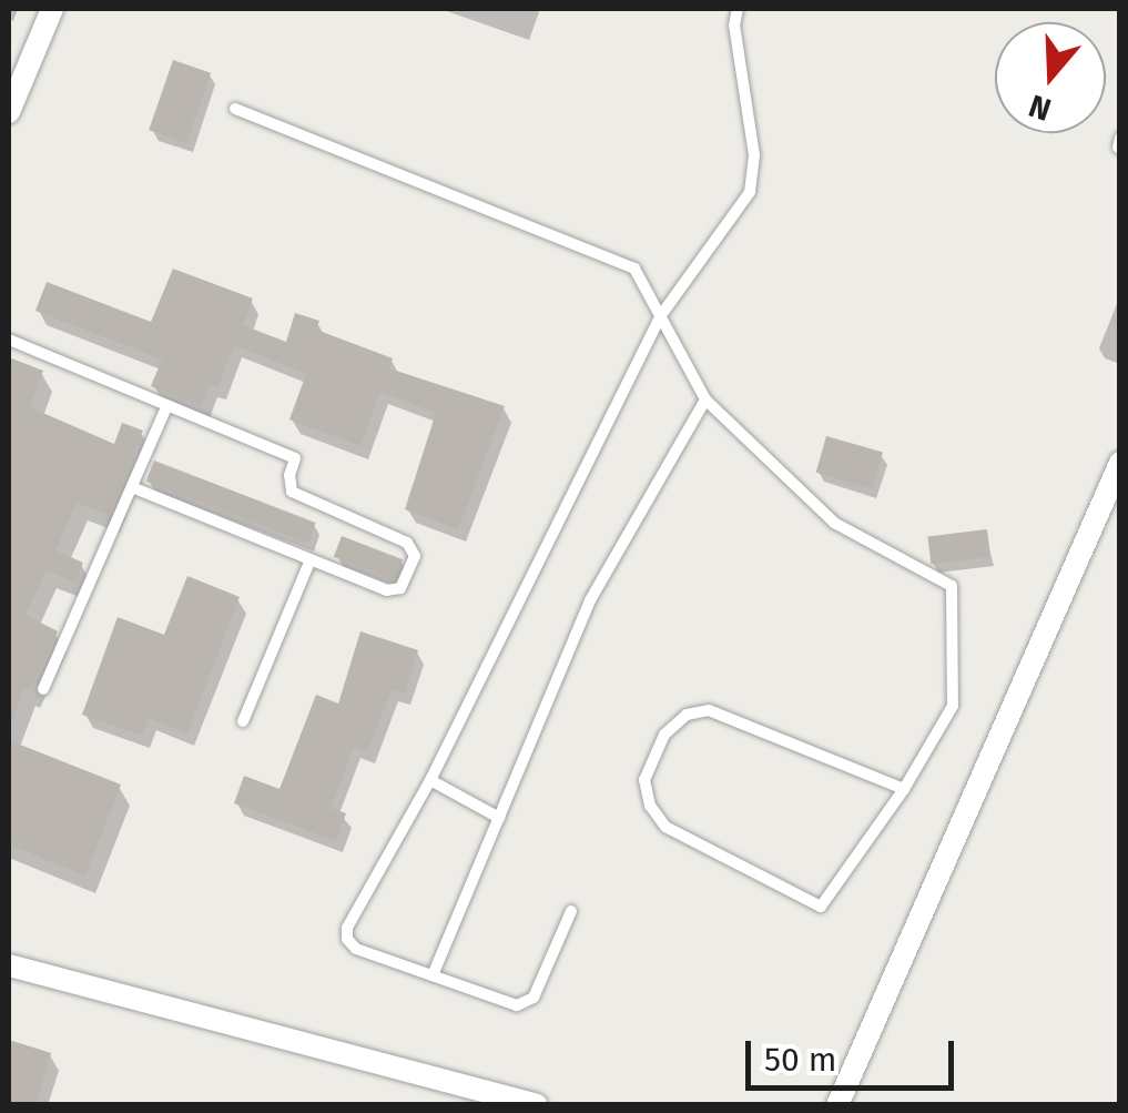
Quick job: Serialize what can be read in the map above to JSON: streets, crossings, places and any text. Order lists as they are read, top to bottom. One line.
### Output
{"scale_bar":"50 m","north":"bottom"}
